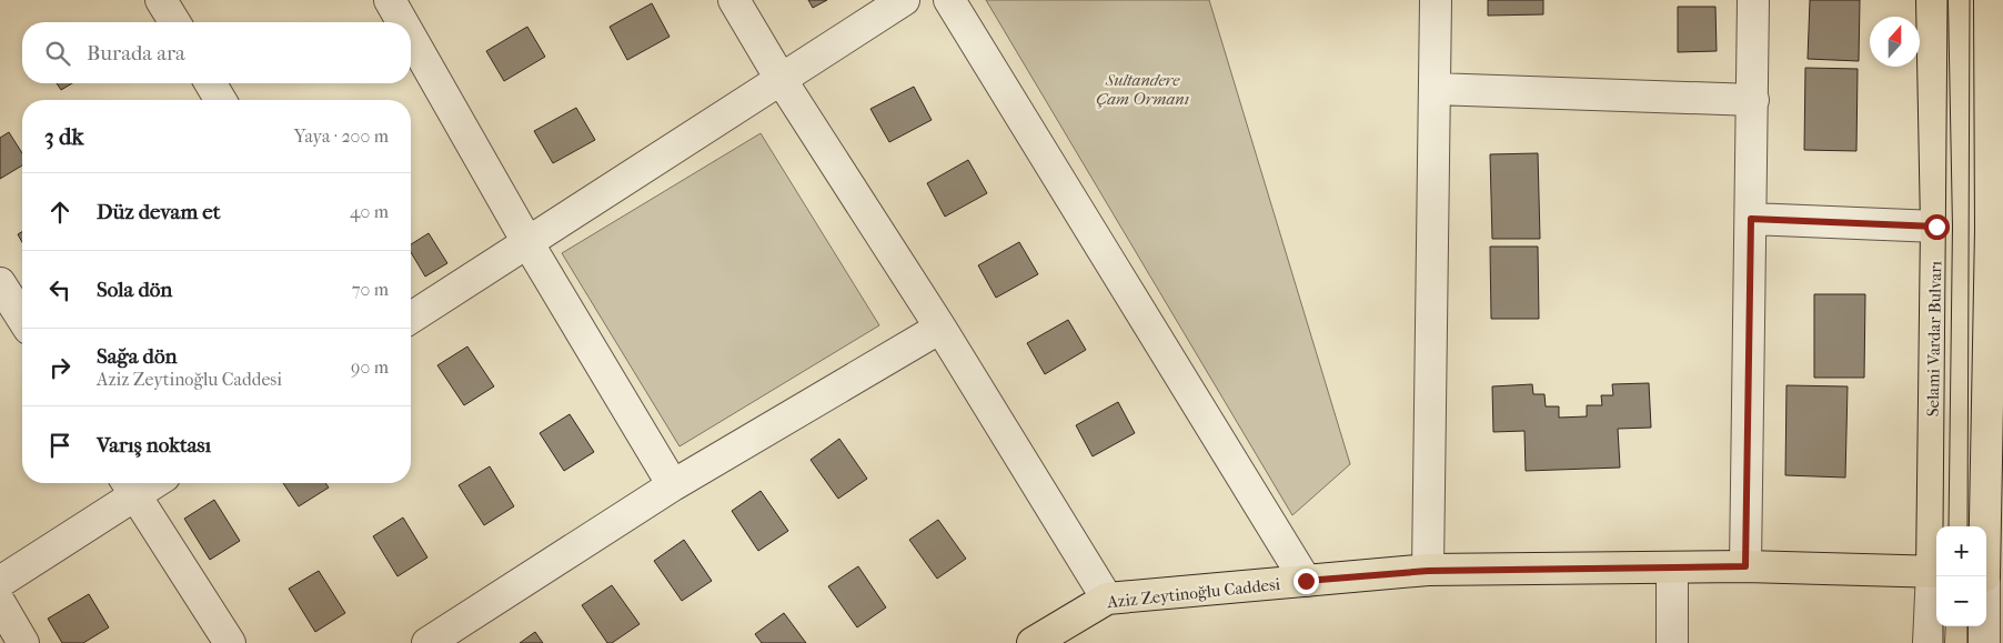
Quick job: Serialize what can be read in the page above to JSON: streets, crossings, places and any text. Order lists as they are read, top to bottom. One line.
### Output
{"streets":{"main road":["Selami Vardar Bulvarı","Aziz Zeytinoğlu Caddesi"]},"crossings":[["Selami Vardar Bulvarı","Aziz Zeytinoğlu Caddesi"]],"parks":["Sultandere Çam Ormanı"],"north":"top","page":{"search":"Burada ara","heading":["3 dk","Yaya · 200 m"],"list":[["Düz devam et","40 m"],["Sola dön","70 m"],["Sağa dön","Aziz Zeytinoğlu Caddesi","90 m"],"Varış noktası"],"map_buttons":["+","−"]}}
